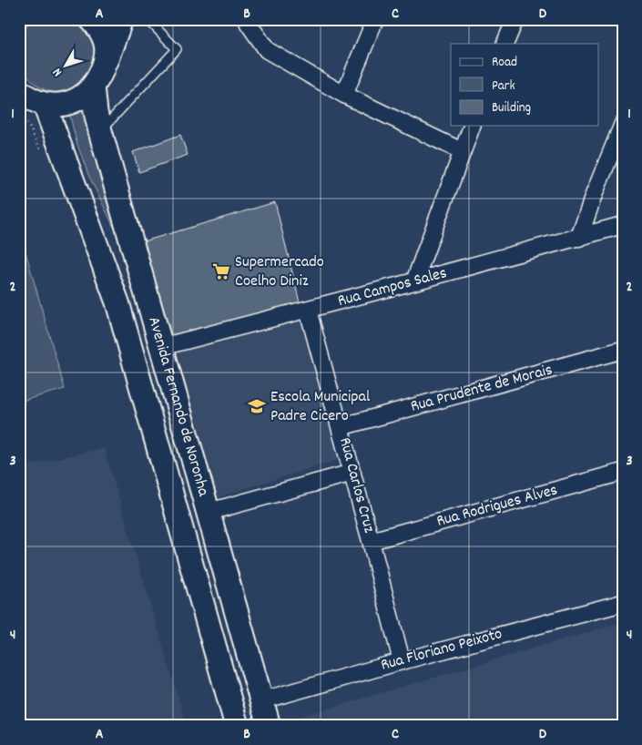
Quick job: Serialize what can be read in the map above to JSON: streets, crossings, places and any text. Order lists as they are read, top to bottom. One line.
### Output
{"streets":{"main road":["Avenida Fernando de Noronha"],"street":["Rua Campos Sales","Rua Prudente de Morais","Rua Carlos Cruz","Rua Rodrigues Alves","Rua Floriano Peixoto"]},"crossings":[["Rua Campos Sales","Avenida Fernando de Noronha"],["Rua Campos Sales","Rua Carlos Cruz"],["Rua Prudente de Morais","Rua Carlos Cruz"],["Avenida Fernando de Noronha","Rua Floriano Peixoto"],["Rua Carlos Cruz","Rua Rodrigues Alves"],["Rua Carlos Cruz","Rua Floriano Peixoto"]],"places":{"supermarket":["Supermercado Coelho Diniz"],"school or university":["Escola Municipal Padre Cicero"]},"legend":["Road","Park","Building"],"north":"bottom left","grid":{"columns":["A","B","C","D"],"rows":["1","2","3","4"]}}
